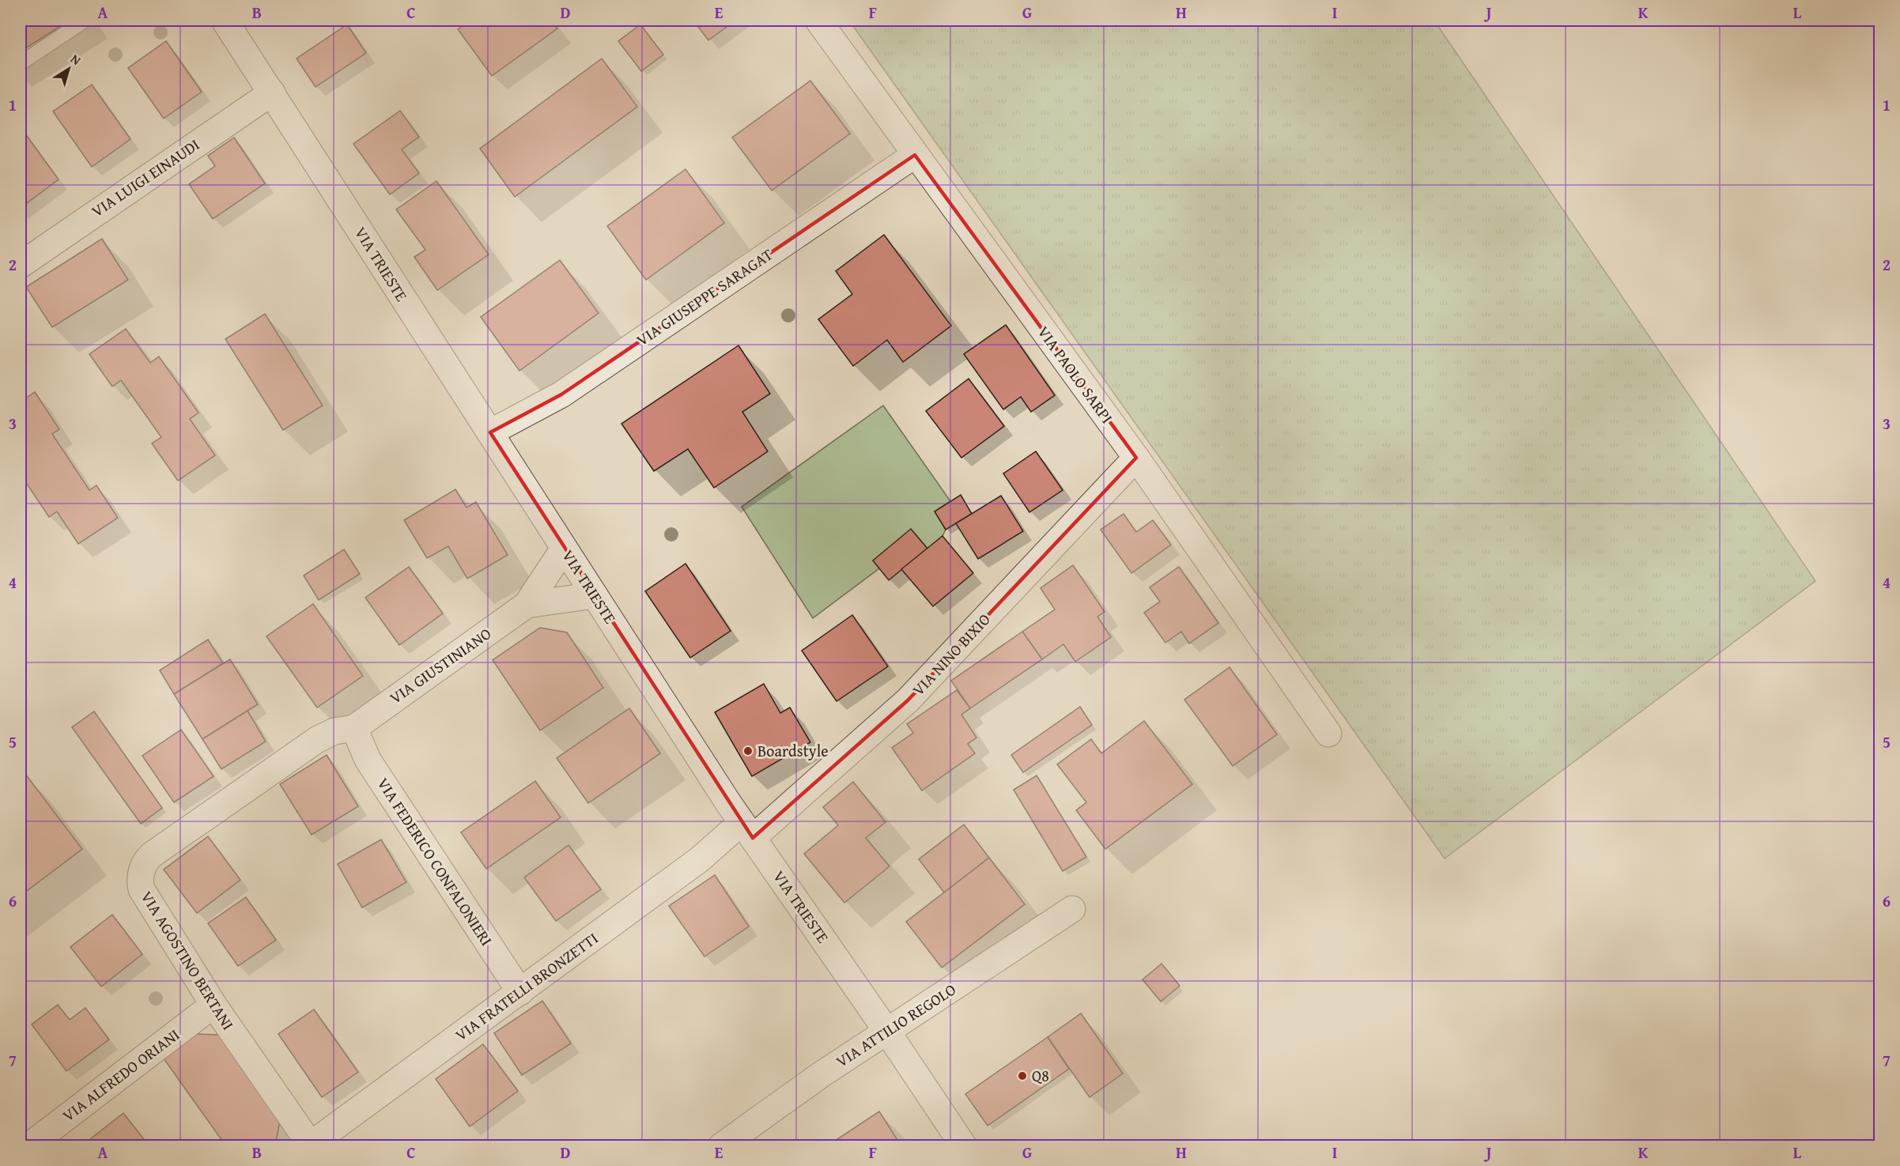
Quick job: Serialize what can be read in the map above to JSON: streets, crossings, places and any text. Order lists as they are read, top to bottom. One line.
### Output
{"streets":{"street":["VIA LUIGI EINAUDI","VIA TRIESTE","VIA GIUSEPPE SARAGAT","VIA PAOLO SARPI","VIA NINO BIXIO","VIA GIUSTINIANO","VIA FEDERICO CONFALONIERI","VIA AGOSTINO BERTANI","VIA FRATELLI BRONZETTI","VIA ATTILIO REGOLO","VIA ALFREDO ORIANI"]},"crossings":[["VIA LUIGI EINAUDI","VIA TRIESTE"],["VIA TRIESTE","VIA GIUSEPPE SARAGAT"],["VIA TRIESTE","VIA NINO BIXIO"],["VIA TRIESTE","VIA GIUSTINIANO"],["VIA TRIESTE","VIA FRATELLI BRONZETTI"],["VIA TRIESTE","VIA ATTILIO REGOLO"],["VIA GIUSEPPE SARAGAT","VIA PAOLO SARPI"],["VIA PAOLO SARPI","VIA NINO BIXIO"],["VIA NINO BIXIO","VIA FRATELLI BRONZETTI"],["VIA GIUSTINIANO","VIA FEDERICO CONFALONIERI"],["VIA GIUSTINIANO","VIA AGOSTINO BERTANI"],["VIA FEDERICO CONFALONIERI","VIA AGOSTINO BERTANI"],["VIA FEDERICO CONFALONIERI","VIA FRATELLI BRONZETTI"],["VIA AGOSTINO BERTANI","VIA FRATELLI BRONZETTI"],["VIA AGOSTINO BERTANI","VIA ALFREDO ORIANI"]],"places":["Boardstyle","Q8"],"north":"top right","grid":{"columns":["A","B","C","D","E","F","G","H","I","J","K","L"],"rows":["1","2","3","4","5","6","7"]}}
